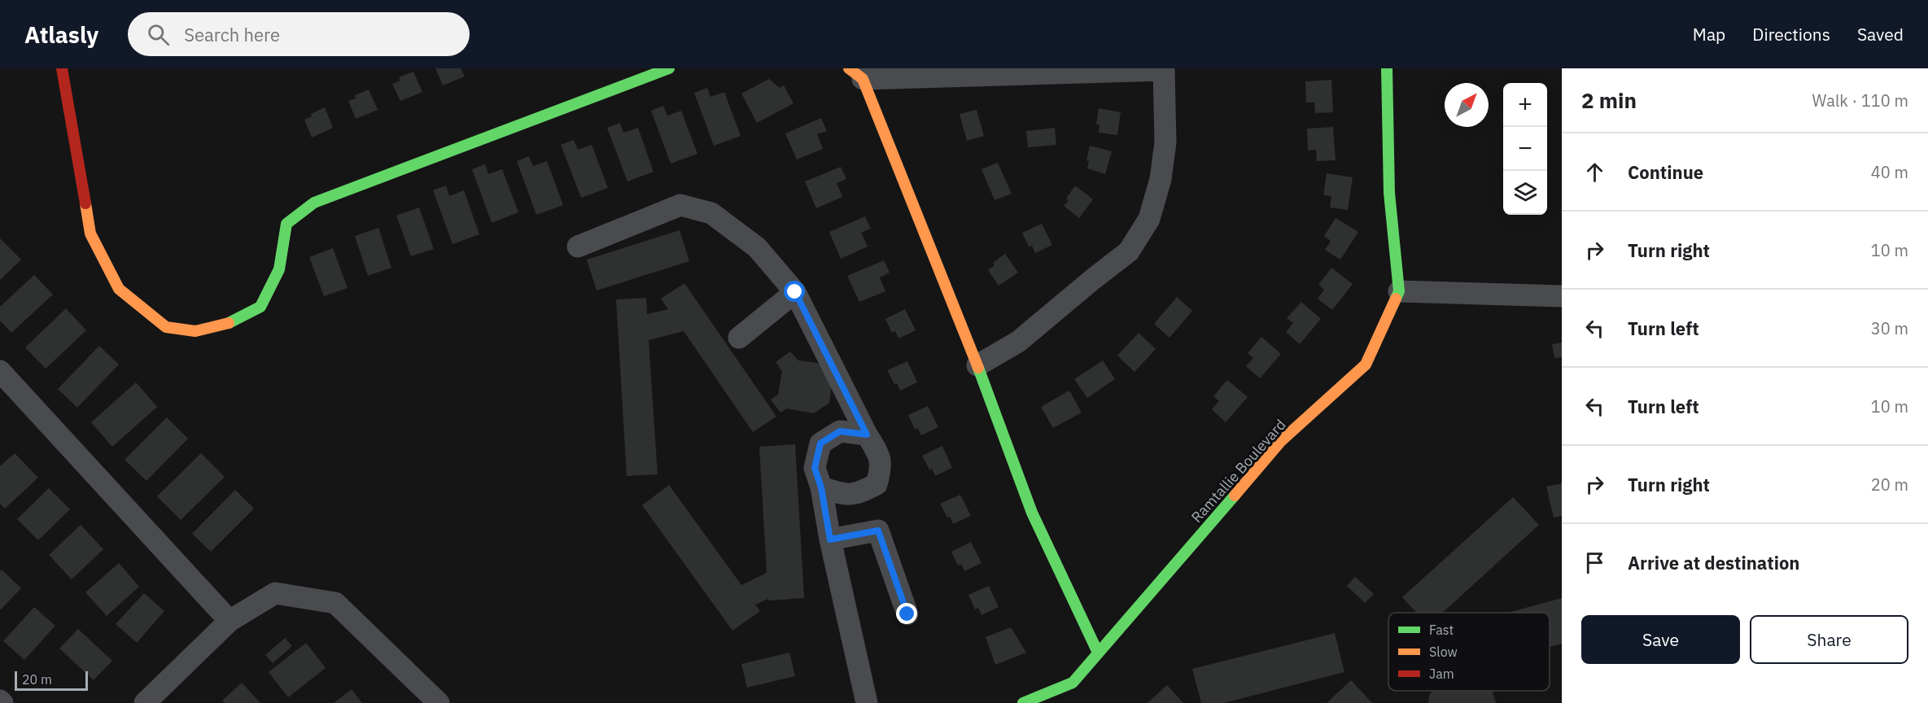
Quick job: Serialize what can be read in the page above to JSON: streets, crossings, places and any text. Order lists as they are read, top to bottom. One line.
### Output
{"streets":{"street":["Ramtallie Boulevard"]},"legend":["Fast","Slow","Jam"],"scale_bar":"20 m","north":"top right","page":{"header":"Atlasly","search":"Search here","nav":["Map","Directions","Saved"],"heading":["2 min","Walk · 110 m"],"map_buttons":["+","−"],"list":[["Continue","40 m"],["Turn right","10 m"],["Turn left","30 m"],["Turn left","10 m"],["Turn right","20 m"],"Arrive at destination"],"buttons":["Save","Share"],"scale":"20 m"}}
